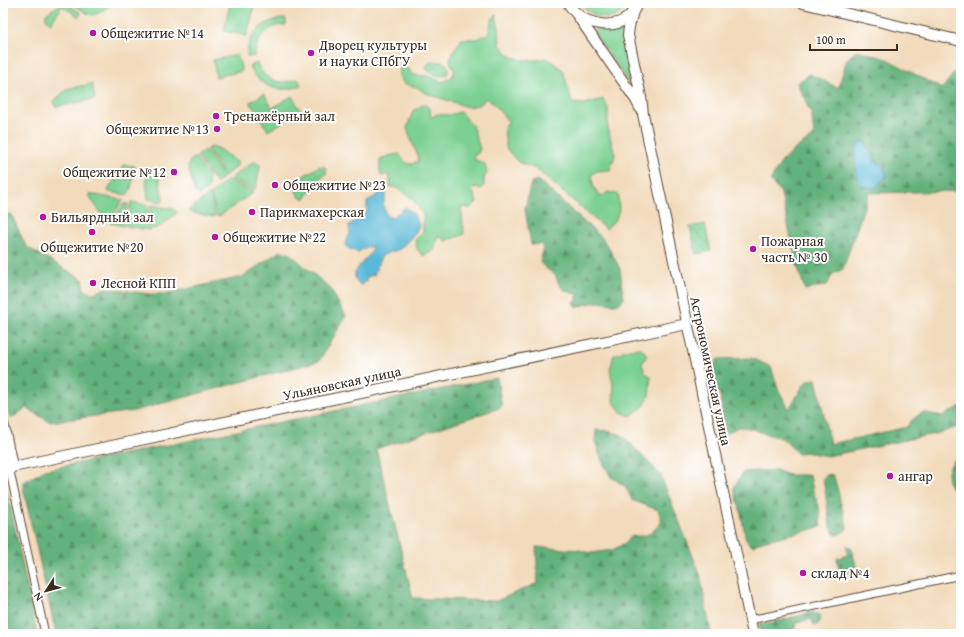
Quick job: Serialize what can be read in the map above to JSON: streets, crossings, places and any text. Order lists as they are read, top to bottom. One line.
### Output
{"streets":{"main road":["Астрономическая улица","Ульяновская улица"]},"crossings":[["Астрономическая улица","Ульяновская улица"]],"places":["Общежитие №14","Дворец культуры и науки СПбГУ","Тренажёрный зал","Общежитие №13","Общежитие №12","Общежитие №23","Парикмахерская","Бильярдный зал","Общежитие №20","Общежитие №22","Пожарная часть № 30","Лесной КПП","ангар","склад №4"],"scale_bar":"100 m","north":"bottom left"}
